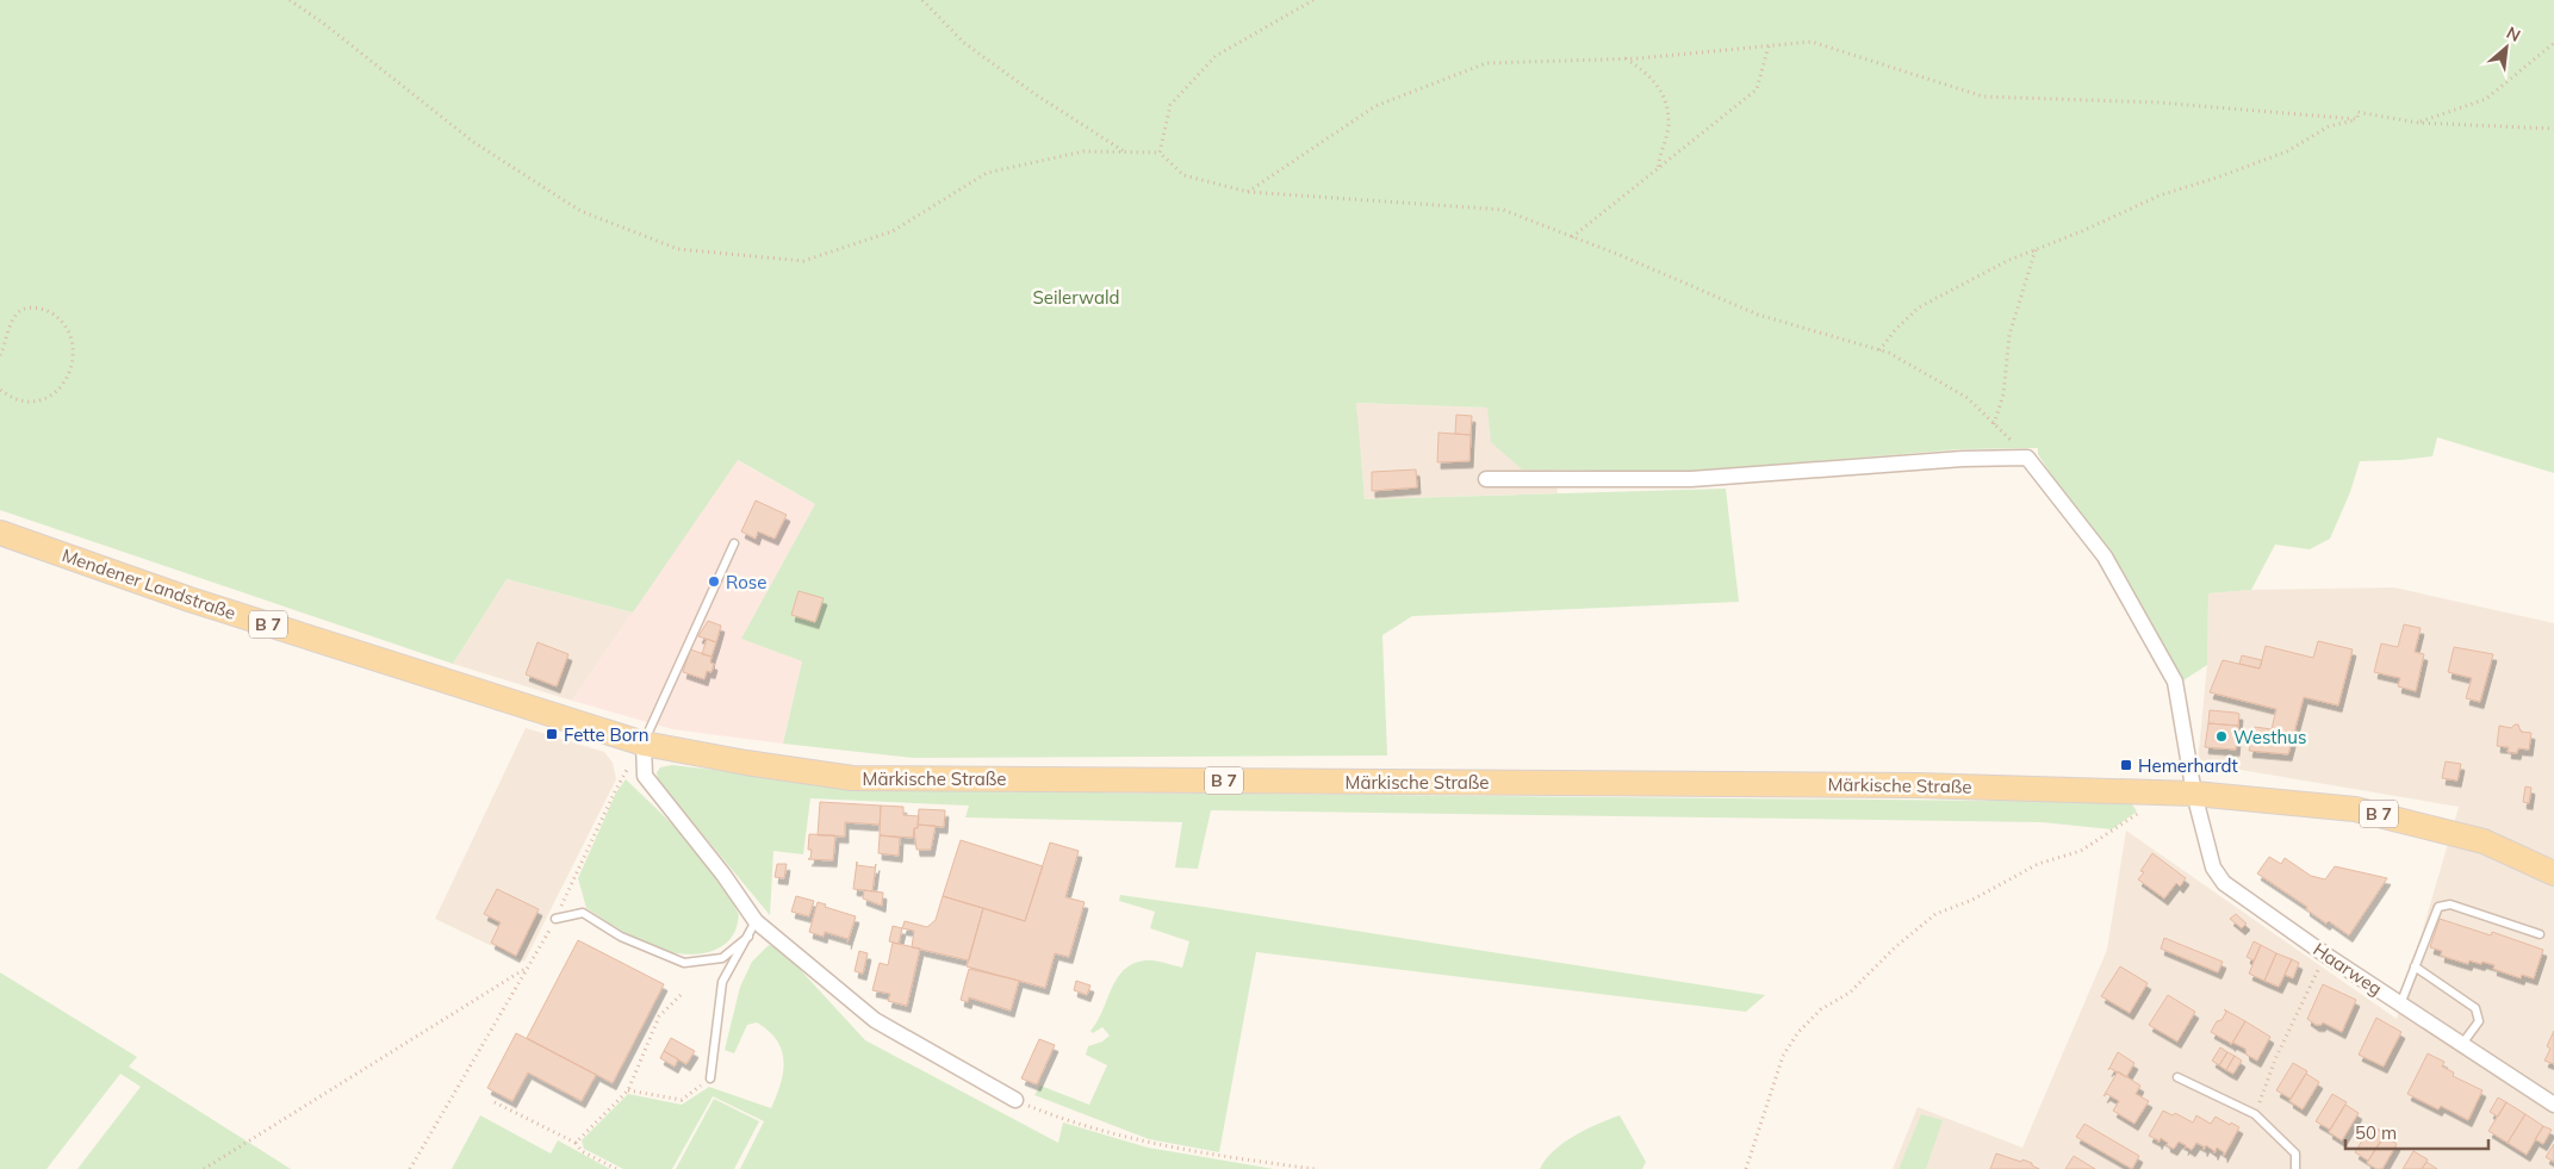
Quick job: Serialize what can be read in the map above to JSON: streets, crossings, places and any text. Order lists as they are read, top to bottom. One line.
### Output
{"streets":{"main road":["Mendener Landstraße","B 7","Märkische Straße"],"street":["Haarweg"]},"crossings":[["Mendener Landstraße","Märkische Straße"],["Märkische Straße","Haarweg"]],"parks":["Seilerwald"],"places":{"other":["Rose","Westhus"],"transit":["Fette Born","Hemerhardt"]},"scale_bar":"50 m","north":"top right"}
